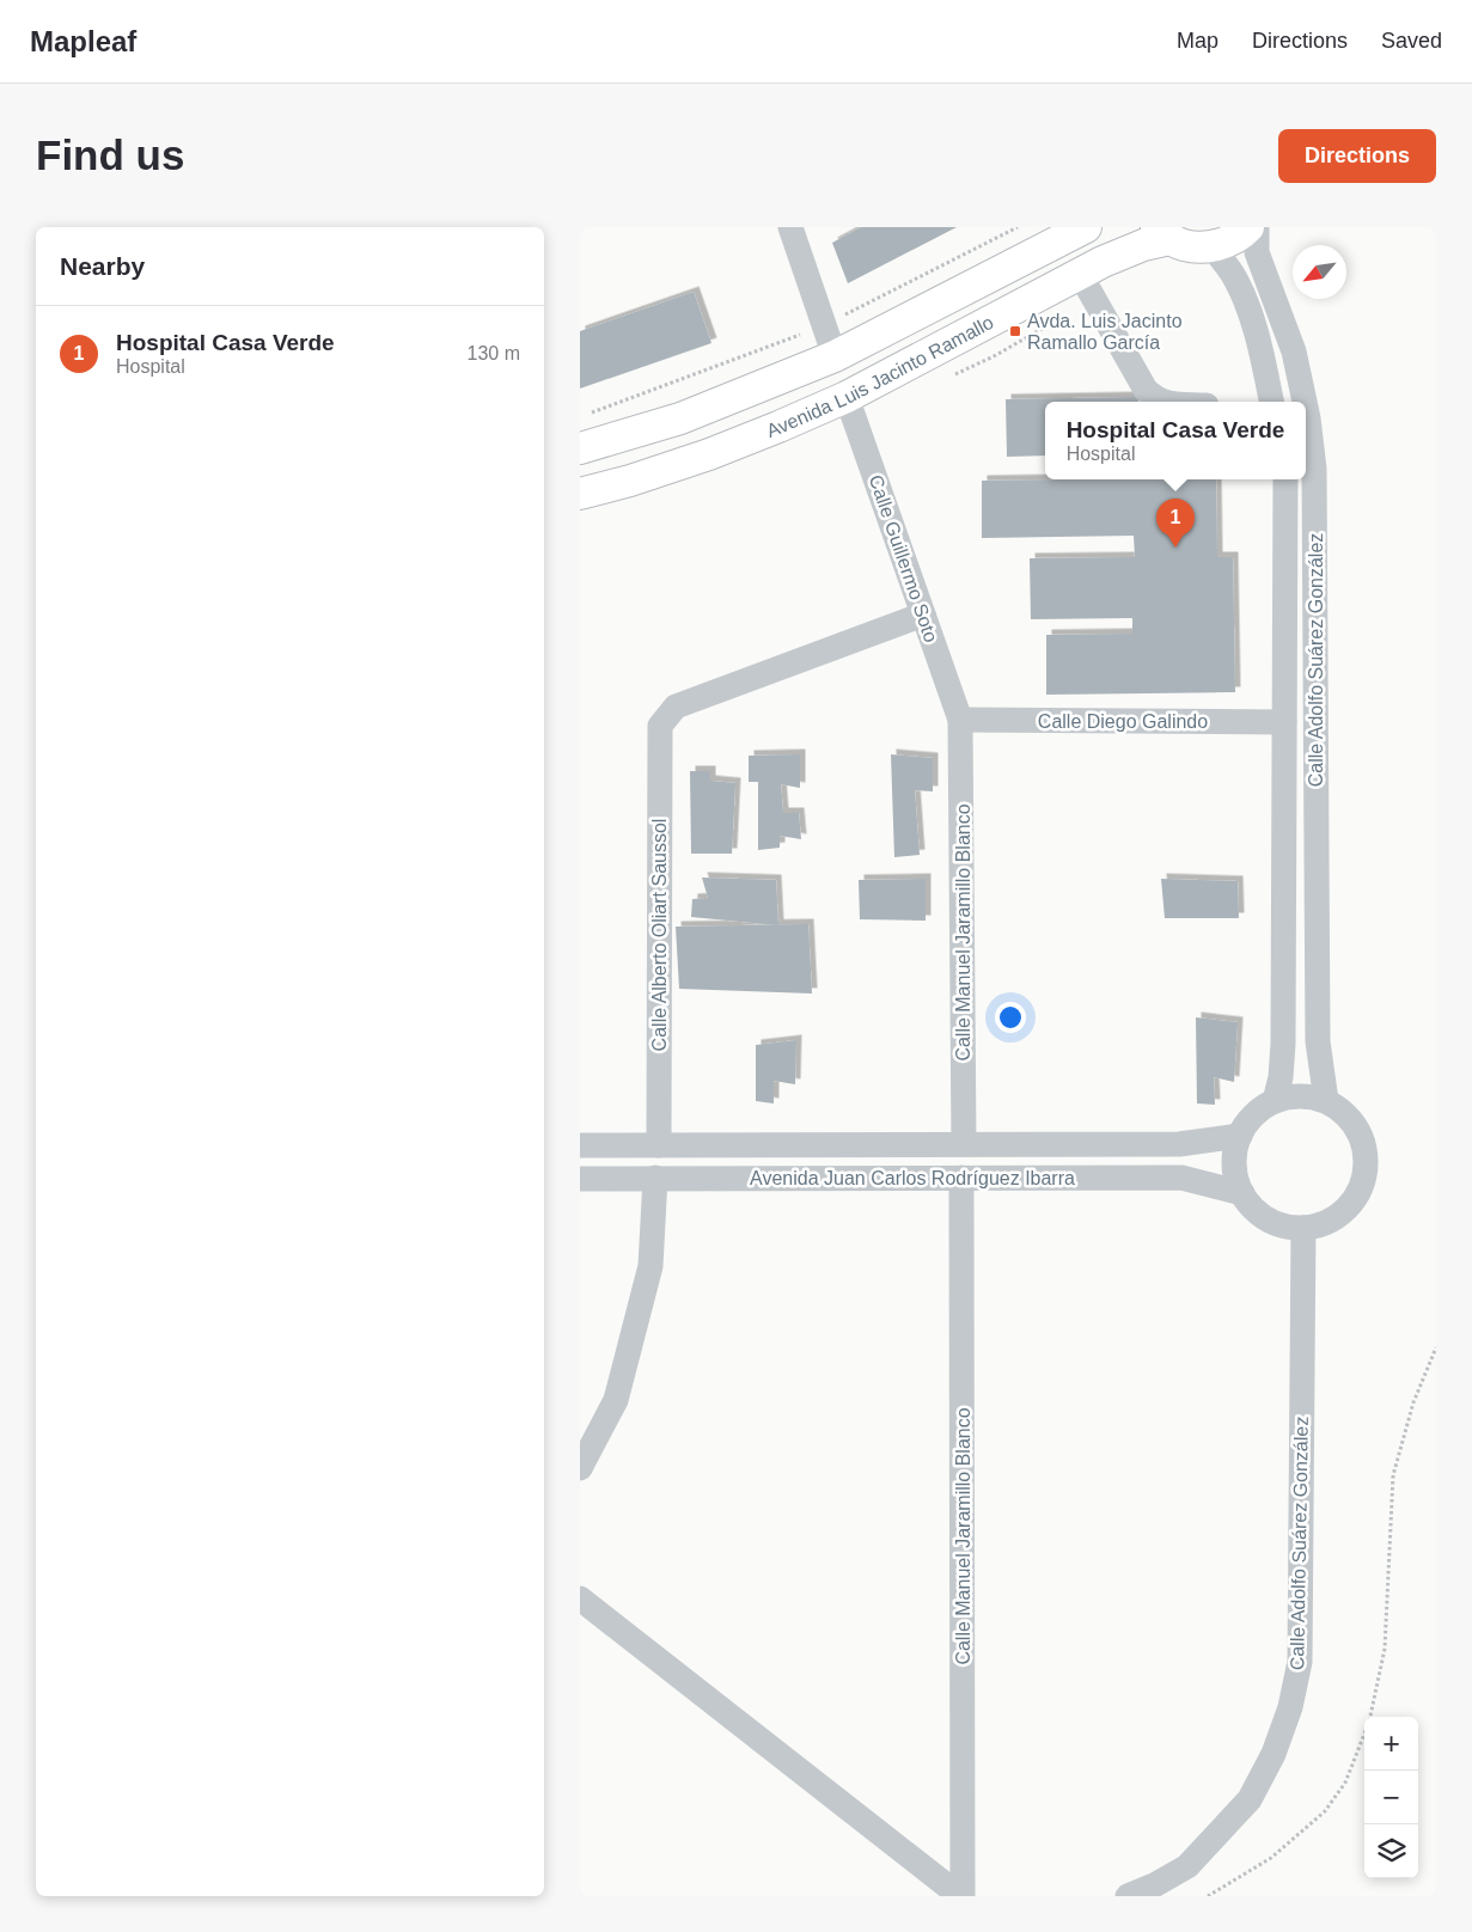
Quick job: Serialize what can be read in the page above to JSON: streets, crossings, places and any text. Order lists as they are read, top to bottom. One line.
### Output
{"streets":{"main road":["Avenida Luis Jacinto Ramallo"],"street":["Calle Guillermo Soto","Calle Adolfo Suárez González","Calle Diego Galindo","Calle Manuel Jaramillo Blanco","Calle Alberto Oliart Saussol","Avenida Juan Carlos Rodríguez Ibarra"]},"crossings":[["Avenida Luis Jacinto Ramallo","Calle Guillermo Soto"],["Calle Guillermo Soto","Calle Diego Galindo"],["Calle Guillermo Soto","Calle Manuel Jaramillo Blanco"],["Calle Guillermo Soto","Calle Alberto Oliart Saussol"],["Calle Adolfo Suárez González","Calle Diego Galindo"],["Calle Adolfo Suárez González","Avenida Juan Carlos Rodríguez Ibarra"],["Calle Diego Galindo","Calle Manuel Jaramillo Blanco"],["Calle Manuel Jaramillo Blanco","Avenida Juan Carlos Rodríguez Ibarra"],["Calle Alberto Oliart Saussol","Avenida Juan Carlos Rodríguez Ibarra"]],"places":{"transit":["Avda. Luis Jacinto Ramallo García"]},"north":"bottom left","page":{"header":"Mapleaf","nav":["Map","Directions","Saved"],"buttons":"Directions","title":"Find us","heading":"Nearby","list":[{"mark":"1","name":"Hospital Casa Verde","note":"Hospital","value":"130 m"}],"popup":["Hospital Casa Verde","Hospital"],"pins":"1","map_buttons":["+","−"]}}
